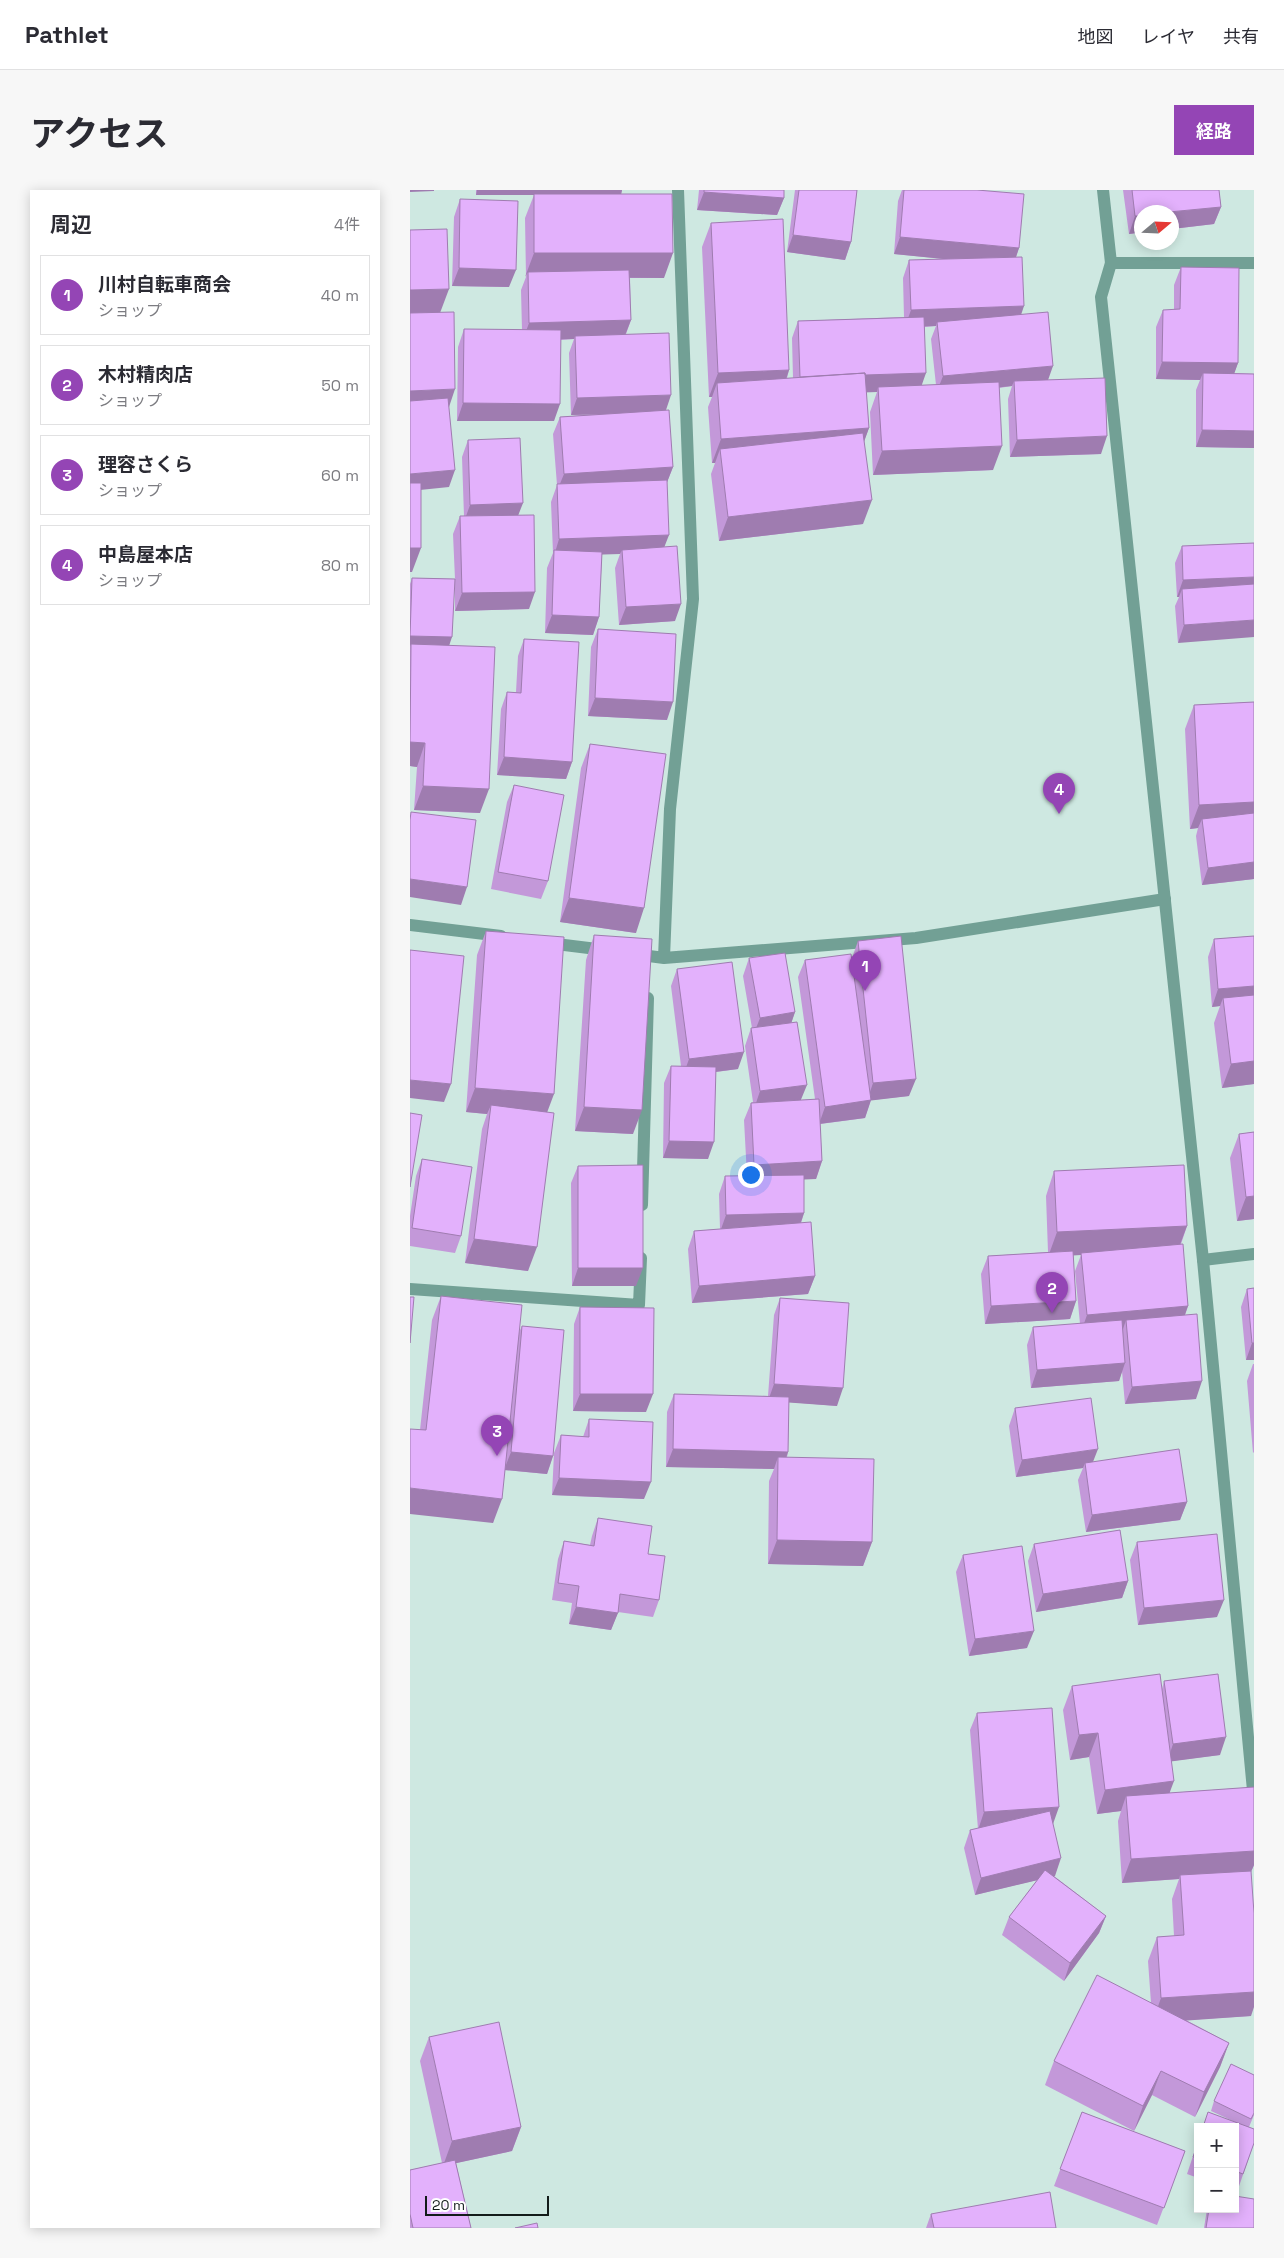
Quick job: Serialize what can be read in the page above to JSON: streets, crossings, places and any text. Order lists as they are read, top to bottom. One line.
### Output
{"scale_bar":"20 m","north":"right","page":{"header":"Pathlet","nav":["地図","レイヤ","共有"],"title":"アクセス","buttons":"経路","heading":["周辺","4件"],"list":[{"mark":"1","name":"川村自転車商会","note":"ショップ","value":"40 m"},{"mark":"2","name":"木村精肉店","note":"ショップ","value":"50 m"},{"mark":"3","name":"理容さくら","note":"ショップ","value":"60 m"},{"mark":"4","name":"中島屋本店","note":"ショップ","value":"80 m"}],"pins":["4","1","2","3"],"map_buttons":["+","−"],"scale":"20 m"}}
